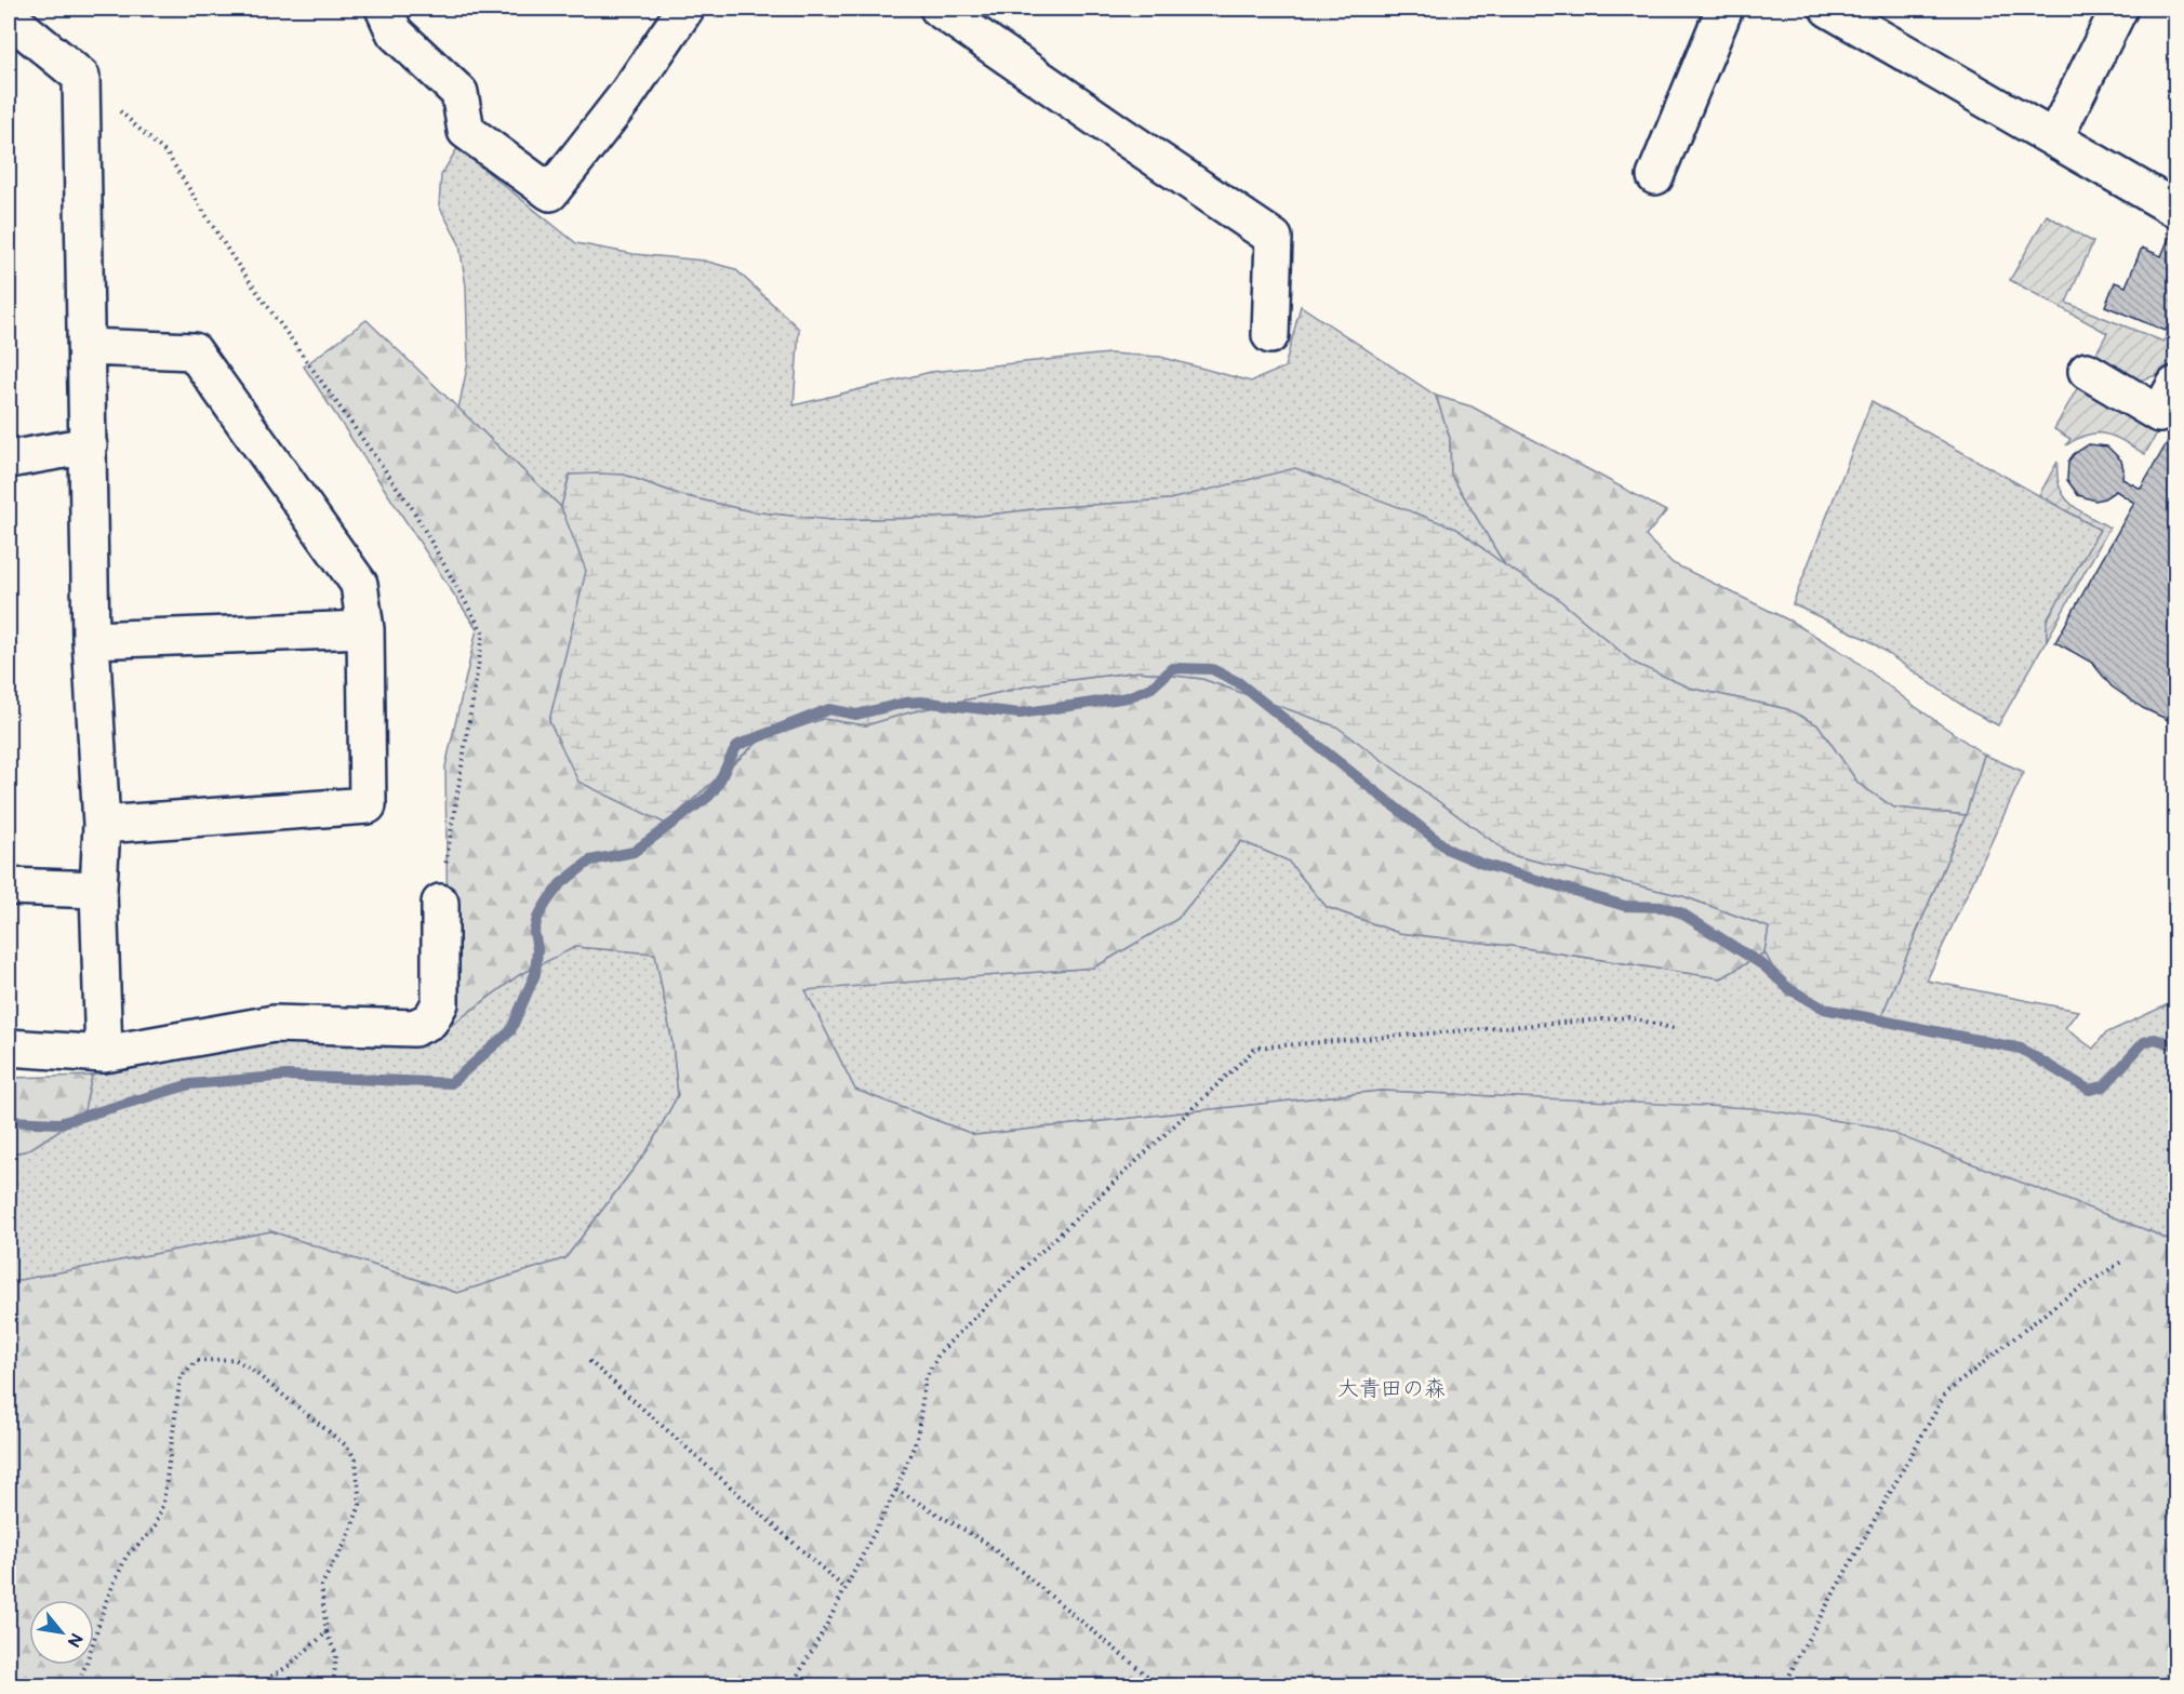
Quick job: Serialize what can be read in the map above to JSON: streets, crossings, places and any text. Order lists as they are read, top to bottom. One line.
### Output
{"parks":["大青田の森"],"north":"bottom right"}
